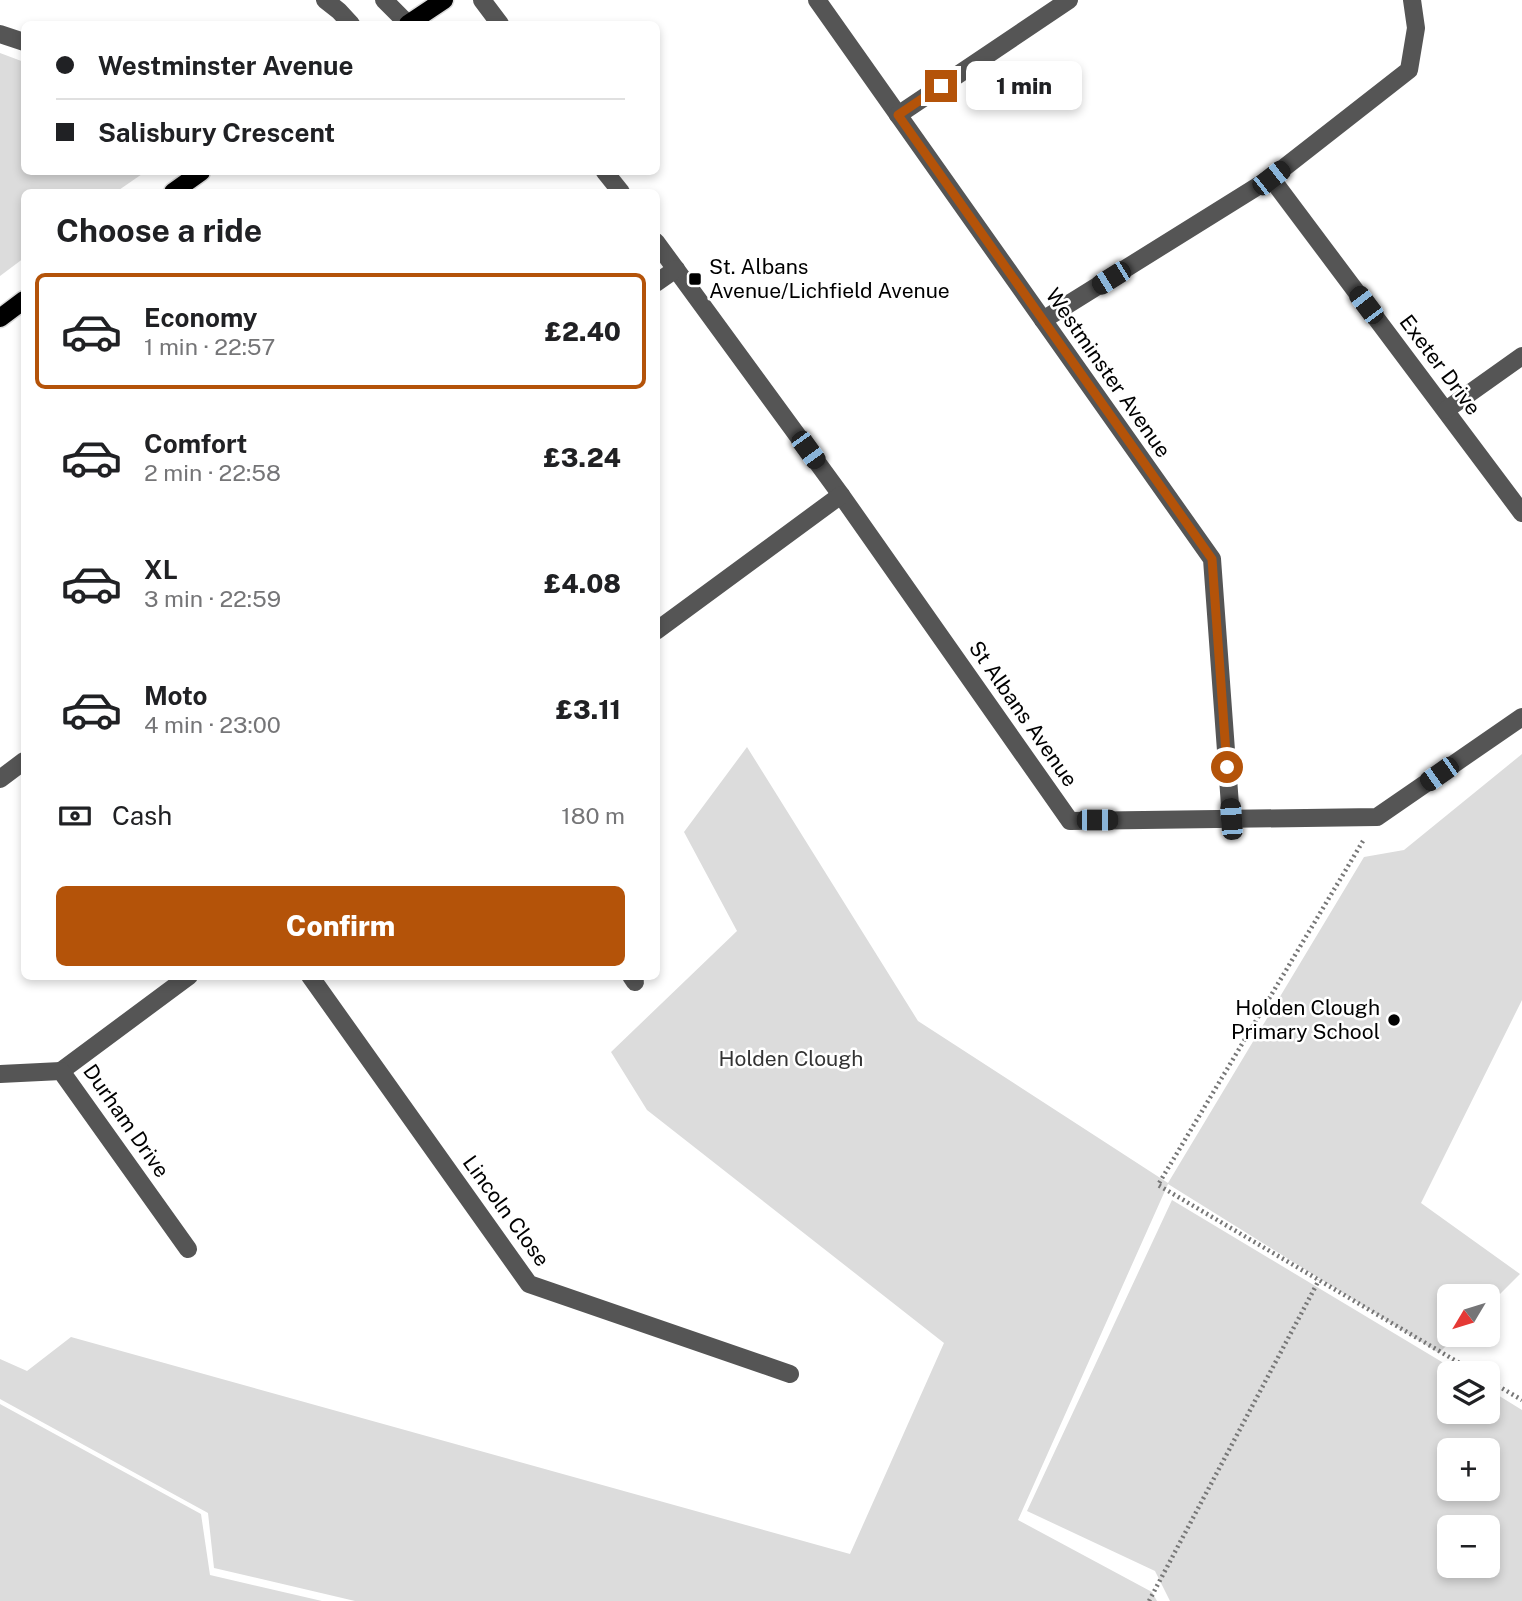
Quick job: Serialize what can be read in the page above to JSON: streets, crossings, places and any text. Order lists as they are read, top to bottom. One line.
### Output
{"streets":{"street":["Exeter Drive","Westminster Avenue","St Albans Avenue","Durham Drive","Lincoln Close"]},"crossings":[["Westminster Avenue","St Albans Avenue"]],"parks":["Holden Clough"],"places":{"transit":["St. Albans Avenue/Lichfield Avenue"],"other":["Holden Clough Primary School"]},"north":"bottom left","page":{"banner":["Westminster Avenue","Salisbury Crescent"],"bubble":"1 min","heading":"Choose a ride","list":[{"name":"Economy","note":"1 min · 22:57","value":"£2.40"},{"name":"Comfort","note":"2 min · 22:58","value":"£3.24"},{"name":"XL","note":"3 min · 22:59","value":"£4.08"},{"name":"Moto","note":"4 min · 23:00","value":"£3.11"}],"pay":["Cash","180 m"],"buttons":"Confirm","map_buttons":["+","−"]}}
